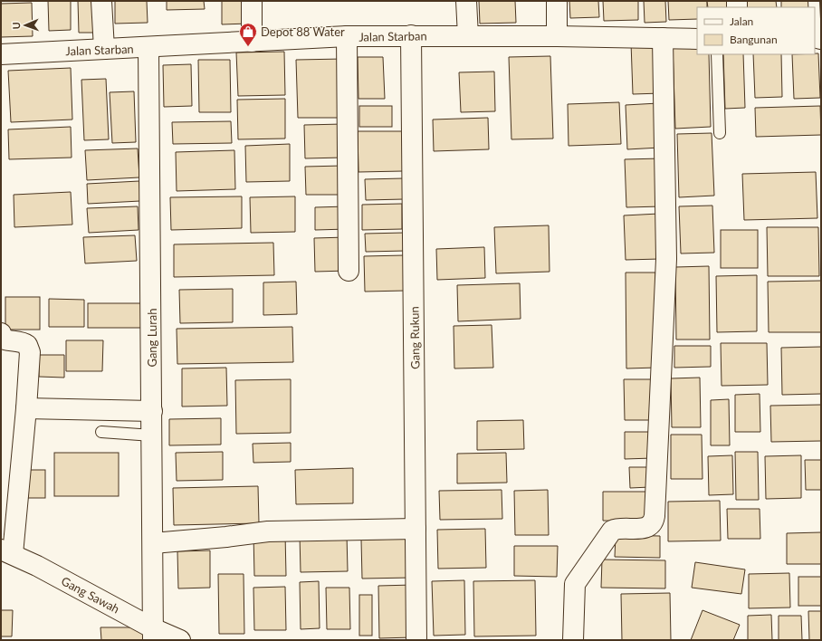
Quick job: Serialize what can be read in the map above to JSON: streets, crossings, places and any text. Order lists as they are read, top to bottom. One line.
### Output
{"streets":{"street":["Jalan Starban","Gang Lurah","Gang Rukun","Gang Sawah"]},"crossings":[["Jalan Starban","Gang Lurah"],["Jalan Starban","Gang Rukun"],["Gang Lurah","Gang Sawah"]],"places":{"shop":["Depot 88 Water"]},"legend":["Jalan","Bangunan"],"north":"left"}
